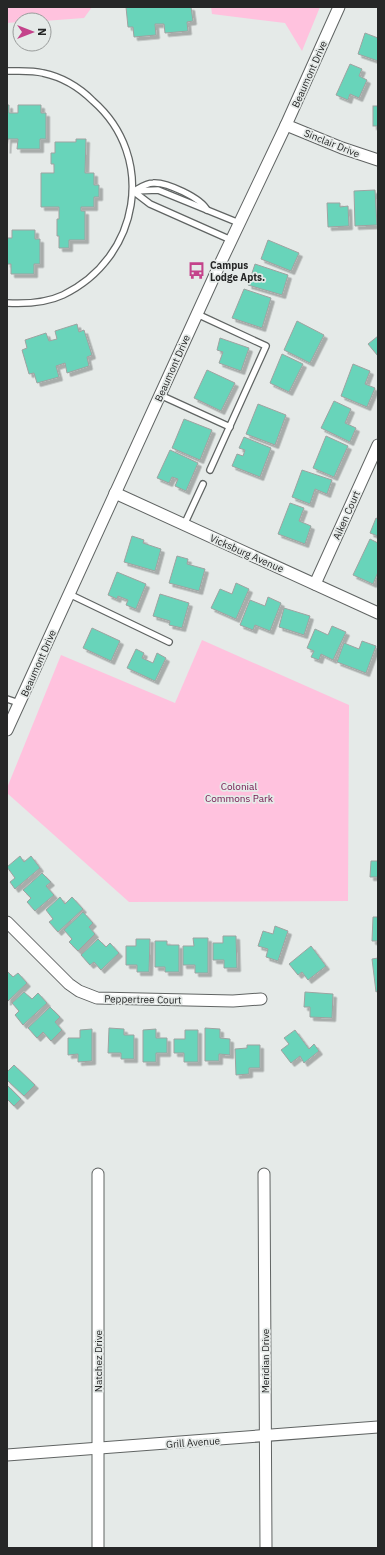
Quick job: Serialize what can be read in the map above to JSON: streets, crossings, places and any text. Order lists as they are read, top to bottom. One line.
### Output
{"streets":{"street":["Beaumont Drive","Sinclair Drive","Aiken Court","Vicksburg Avenue","Peppertree Court","Natchez Drive","Meridian Drive","Grill Avenue"]},"crossings":[["Beaumont Drive","Sinclair Drive"],["Beaumont Drive","Vicksburg Avenue"],["Aiken Court","Vicksburg Avenue"],["Natchez Drive","Grill Avenue"],["Meridian Drive","Grill Avenue"]],"parks":["Colonial Commons Park"],"places":{"bus stop":["Campus Lodge Apts."]},"north":"right"}
